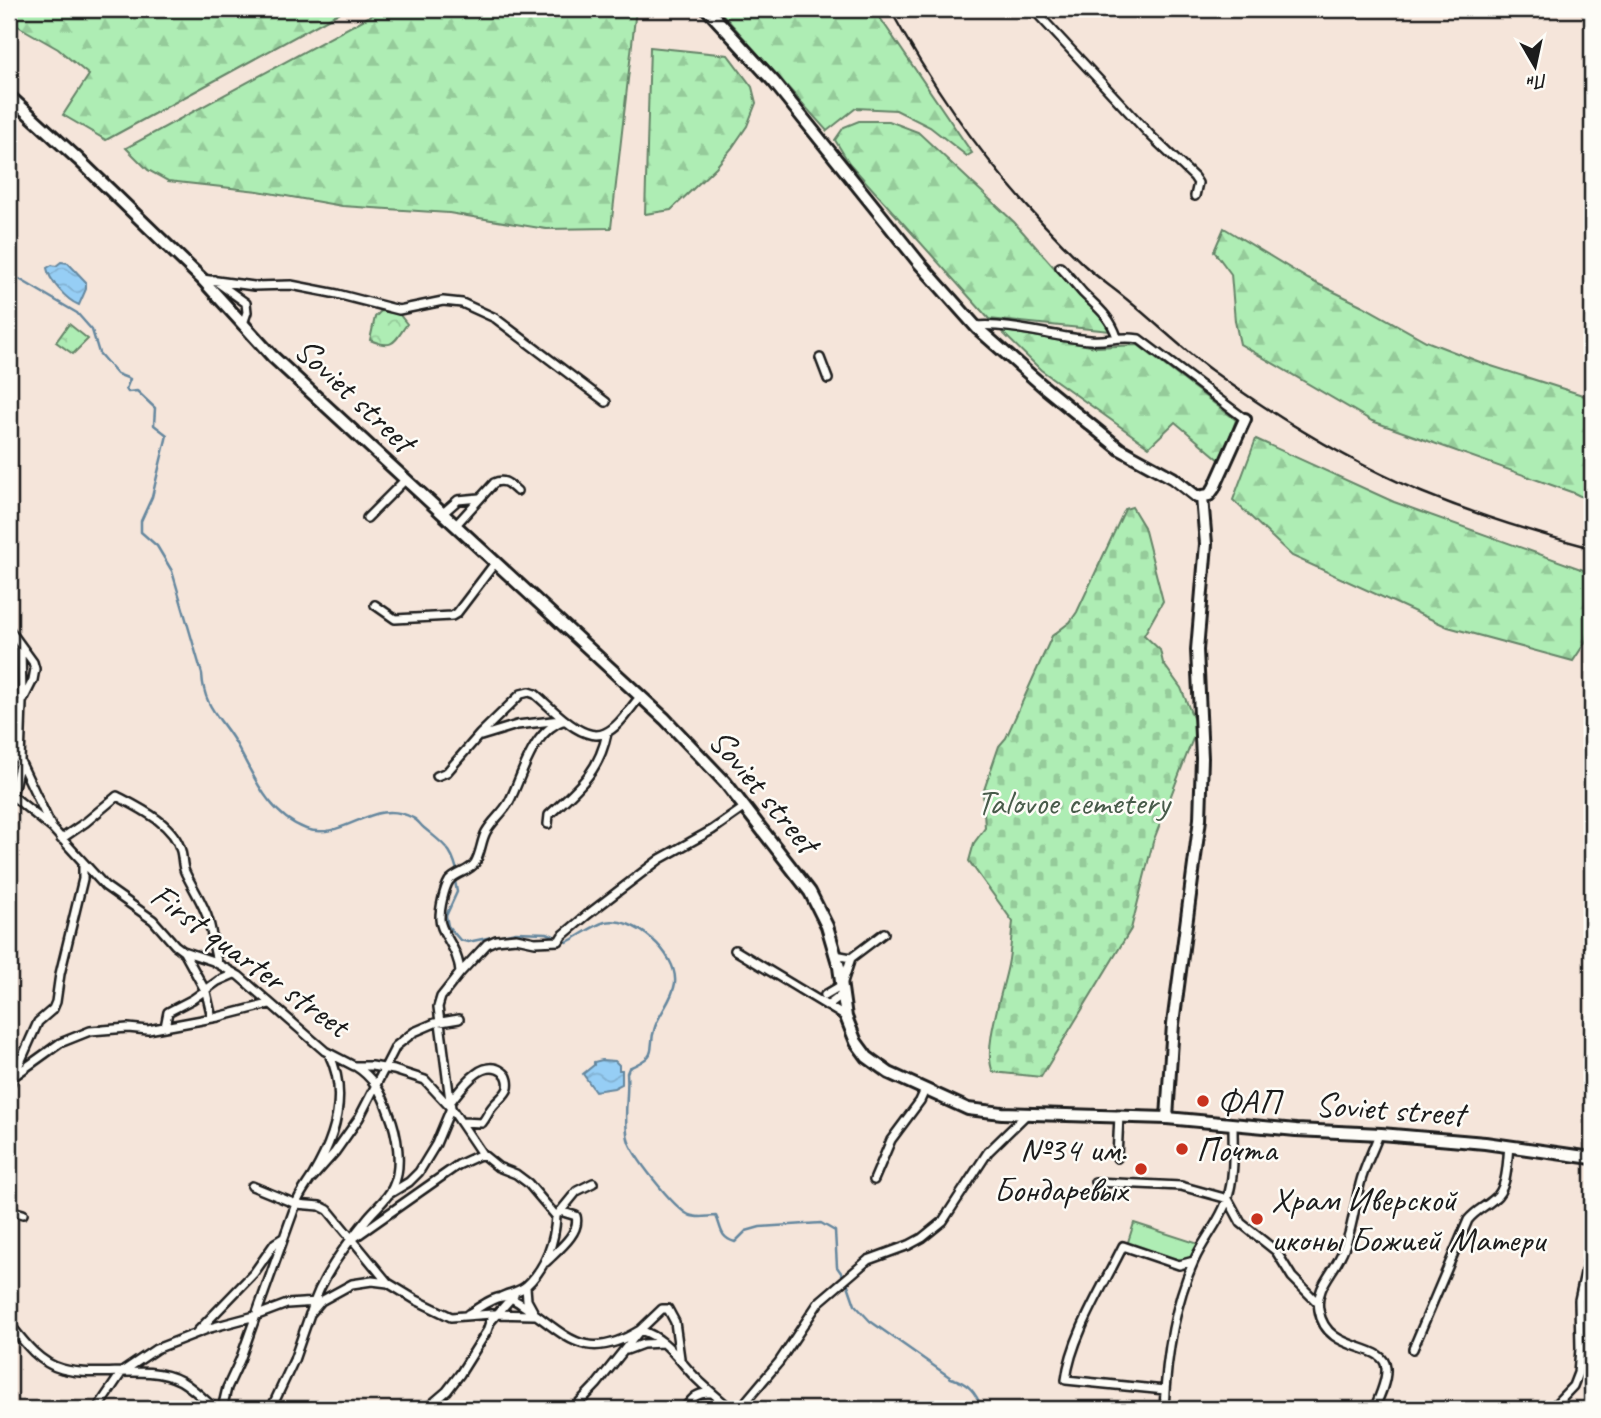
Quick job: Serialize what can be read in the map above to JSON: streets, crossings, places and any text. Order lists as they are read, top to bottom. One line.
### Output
{"streets":{"main road":["Soviet street"],"street":["First quarter street"]},"parks":["Talovoe cemetery"],"places":["ФАП","Почта","№34 им. Бондаревых","Храм Иверской иконы Божией Матери"],"north":"bottom"}
